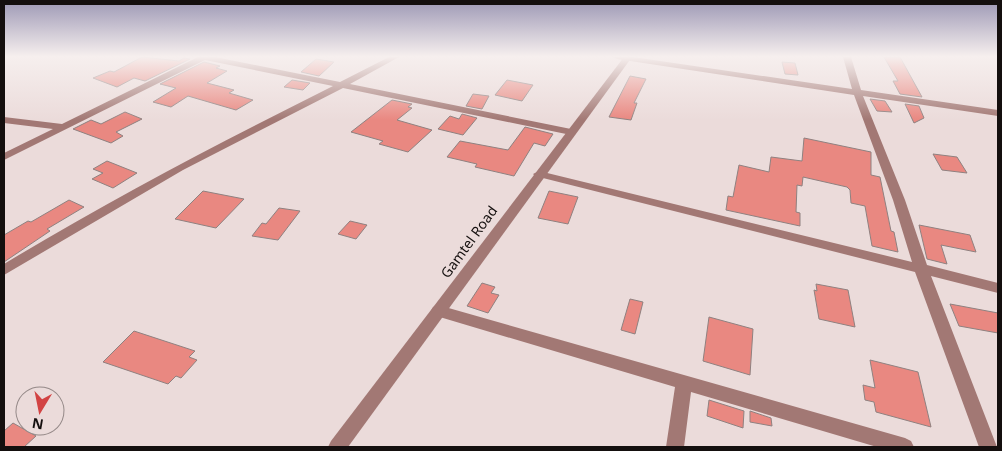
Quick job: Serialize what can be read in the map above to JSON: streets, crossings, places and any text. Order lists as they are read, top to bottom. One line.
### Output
{"streets":{"street":["Gamtel Road"]},"north":"bottom"}
